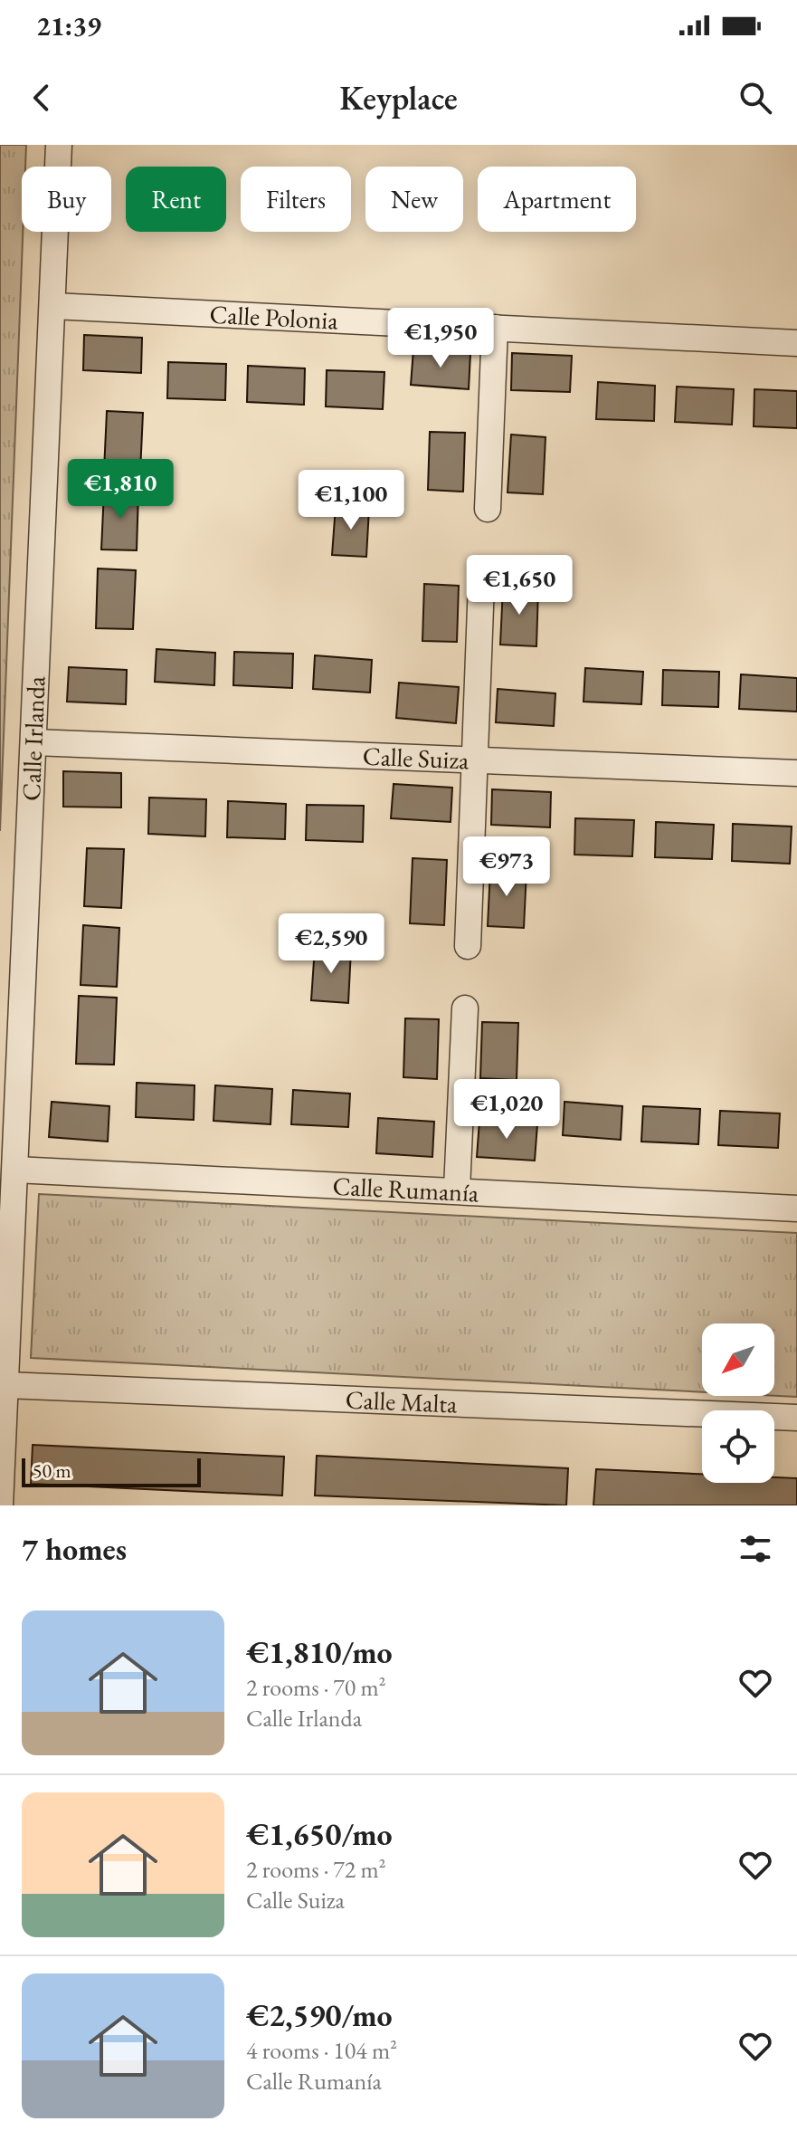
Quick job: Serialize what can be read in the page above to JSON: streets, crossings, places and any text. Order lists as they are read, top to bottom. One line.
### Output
{"streets":{"street":["Calle Polonia","Calle Irlanda","Calle Suiza","Calle Rumanía","Calle Malta"]},"crossings":[["Calle Polonia","Calle Irlanda"],["Calle Irlanda","Calle Suiza"],["Calle Irlanda","Calle Rumanía"],["Calle Irlanda","Calle Malta"]],"scale_bar":"50 m","north":"bottom left","page":{"status":"21:39","header":"Keyplace","chip":["Buy","Rent","Filters","New","Apartment"],"price":["€1,950","€1,810","€1,100","€1,650","€973","€2,590","€1,020"],"scale":"50 m","heading":"7 homes","list":[{"name":"€1,810/mo","note":"2 rooms · 70 m² · Calle Irlanda"},{"name":"€1,650/mo","note":"2 rooms · 72 m² · Calle Suiza"},{"name":"€2,590/mo","note":"4 rooms · 104 m² · Calle Rumanía"}]}}
